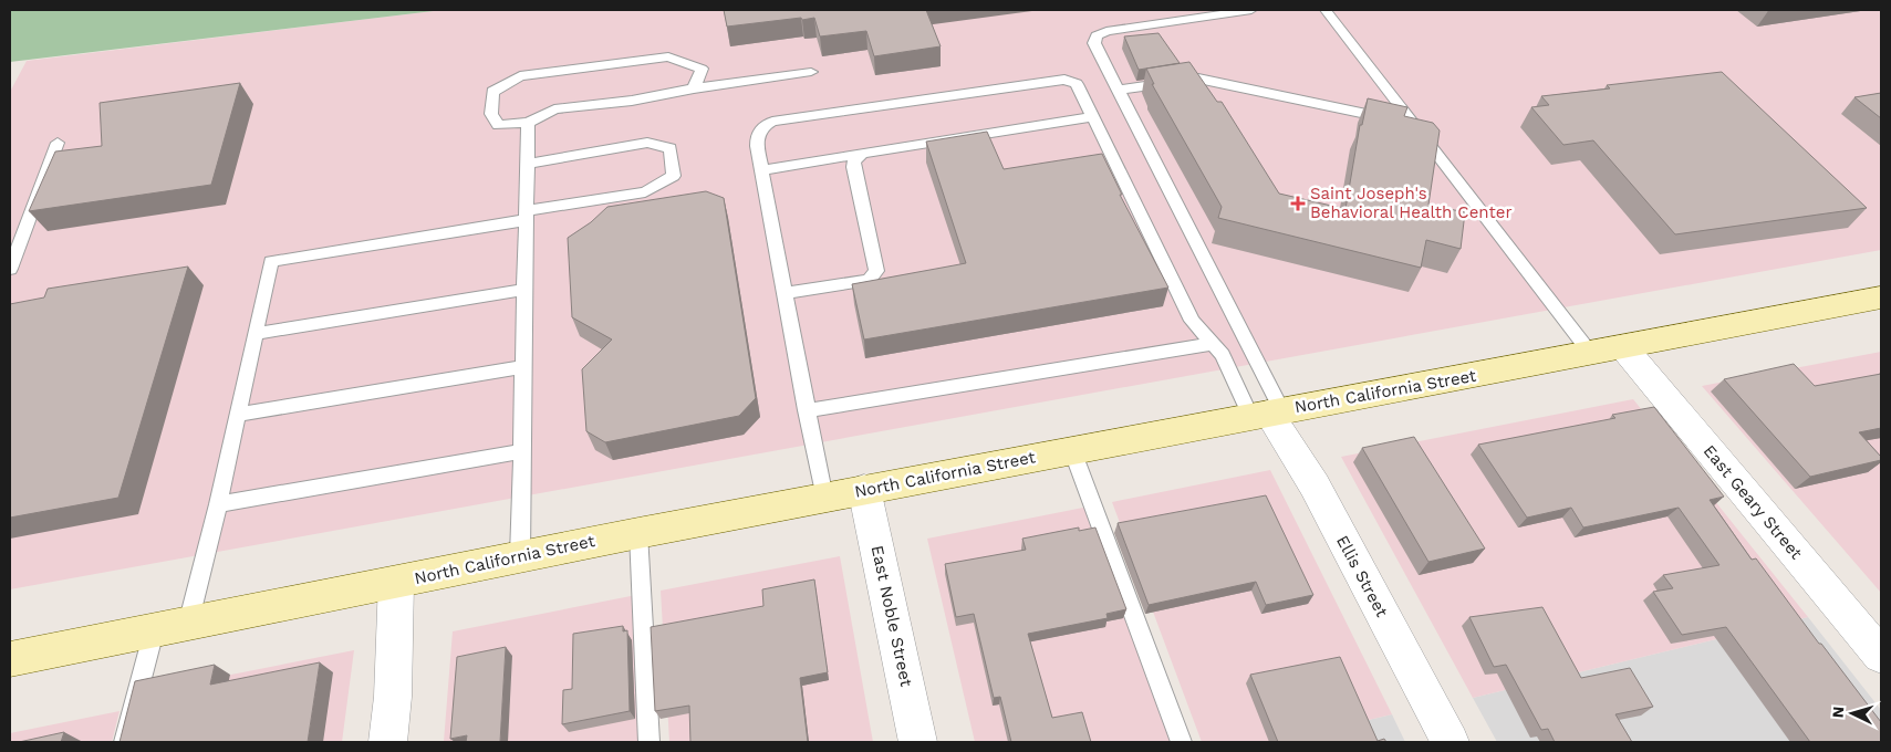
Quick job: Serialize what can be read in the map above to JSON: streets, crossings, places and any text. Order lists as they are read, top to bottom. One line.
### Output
{"streets":{"street":["North California Street","East Geary Street","Ellis Street","East Noble Street"]},"crossings":[["North California Street","East Geary Street"],["North California Street","Ellis Street"],["North California Street","East Noble Street"]],"places":{"health":["Saint Joseph's Behavioral Health Center"]},"north":"left"}
